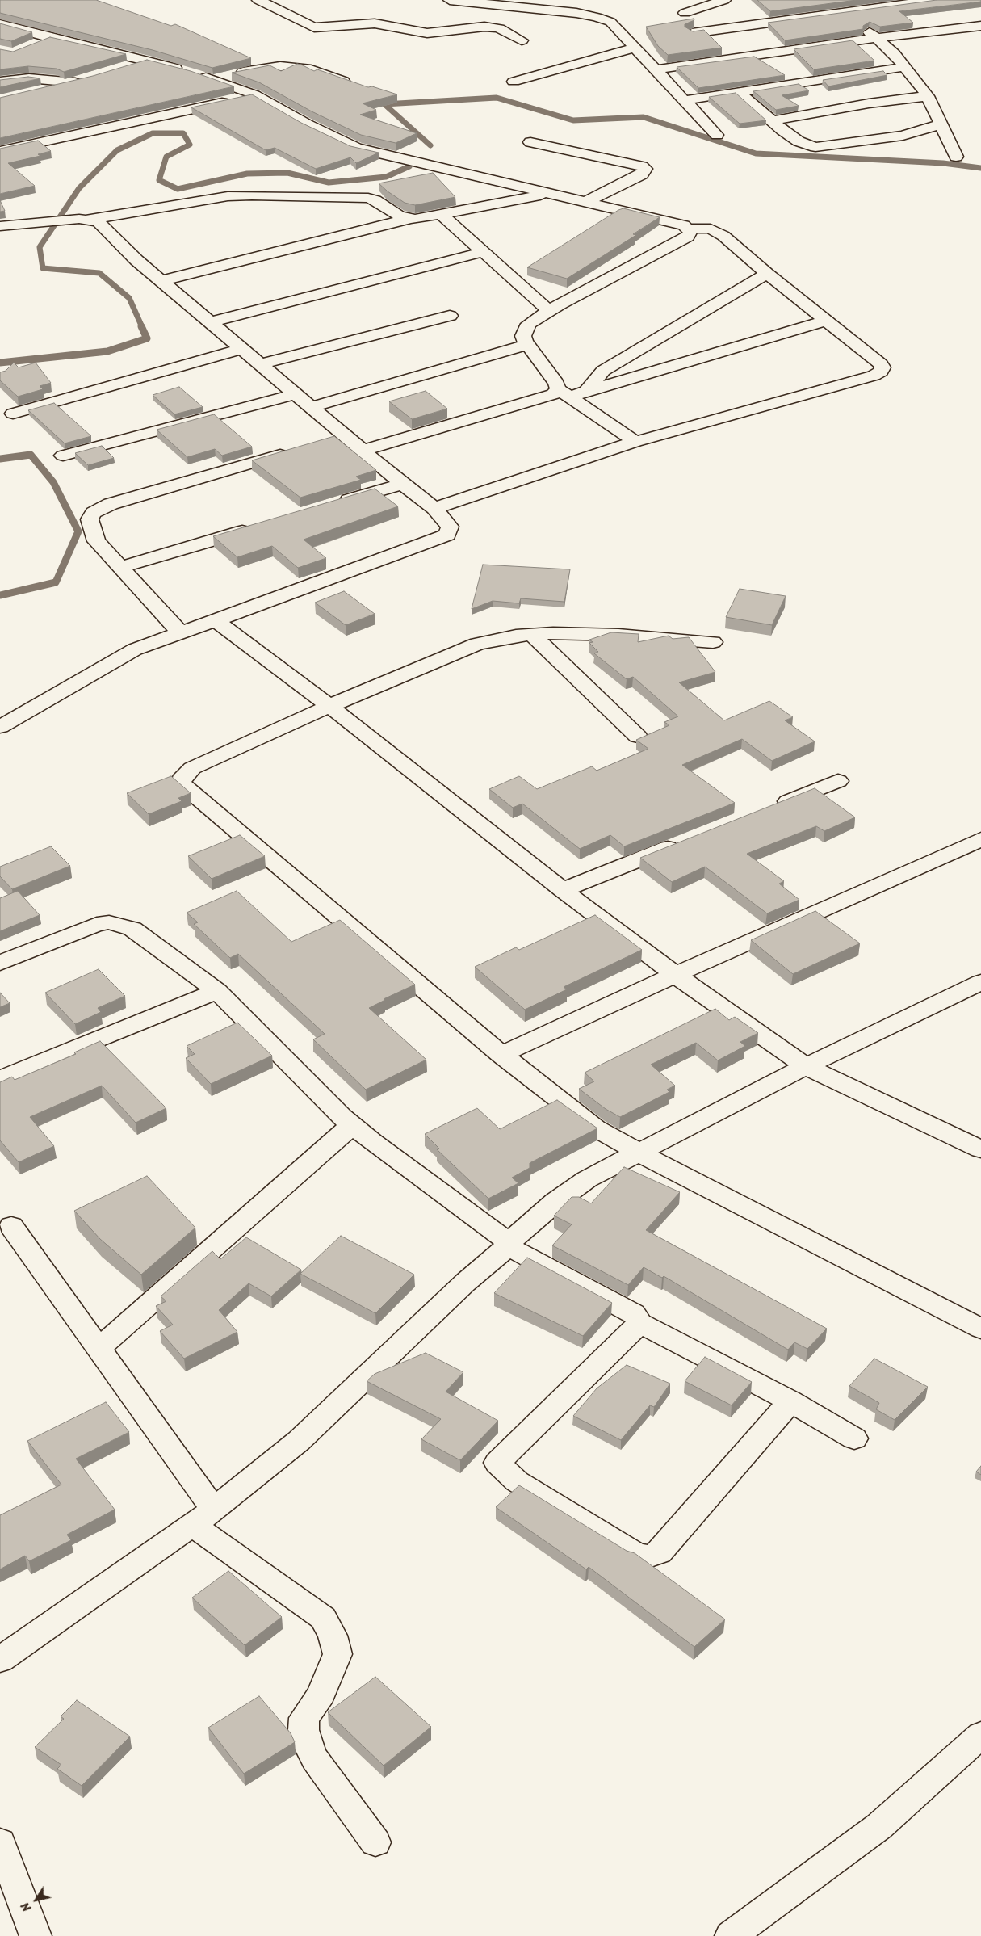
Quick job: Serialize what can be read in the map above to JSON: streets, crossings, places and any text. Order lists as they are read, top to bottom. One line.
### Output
{"north":"bottom left"}
